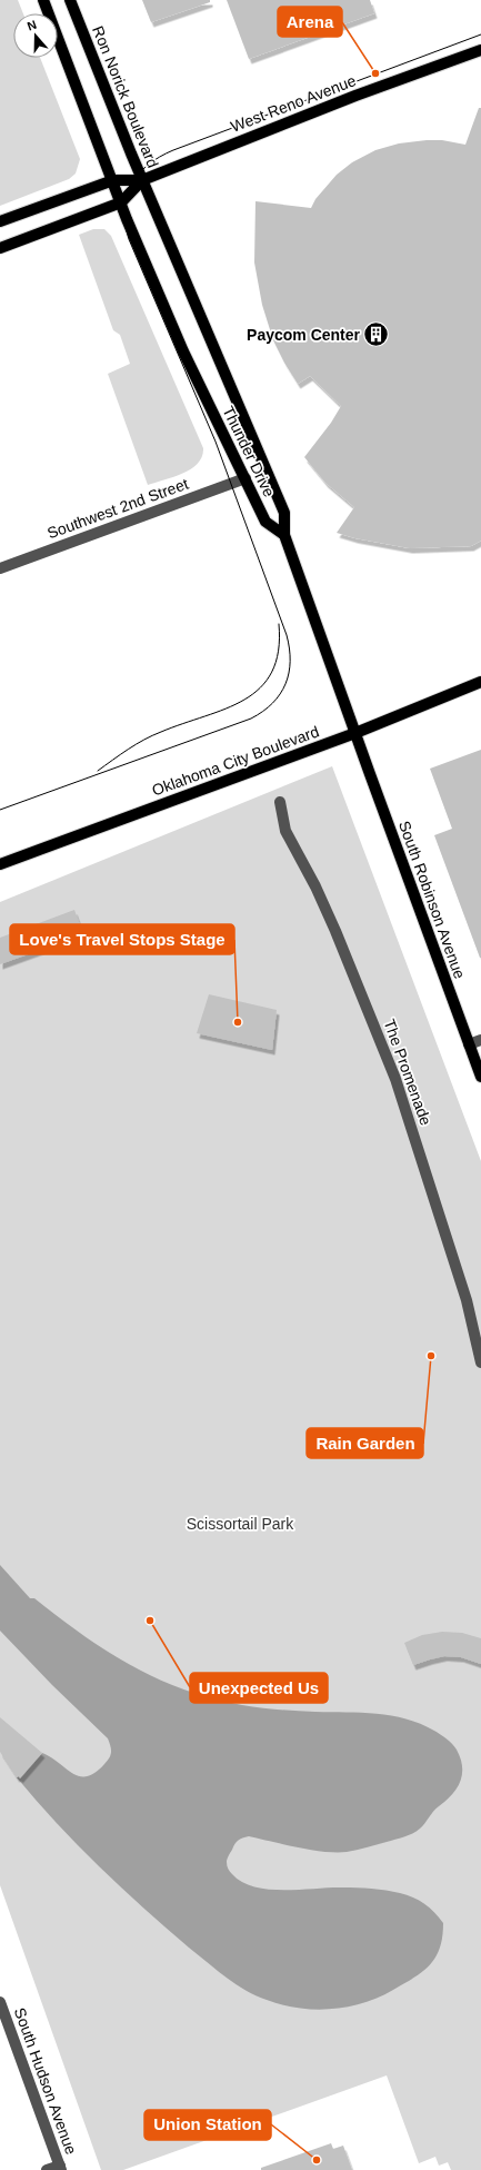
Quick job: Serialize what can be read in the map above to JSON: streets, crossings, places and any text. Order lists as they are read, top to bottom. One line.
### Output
{"streets":{"main road":["Ron Norick Boulevard","West Reno Avenue","Thunder Drive","Oklahoma City Boulevard","South Robinson Avenue"],"street":["Southwest 2nd Street","The Promenade","South Hudson Avenue"]},"crossings":[["Ron Norick Boulevard","West Reno Avenue"],["Ron Norick Boulevard","Thunder Drive"],["West Reno Avenue","Thunder Drive"],["Thunder Drive","Southwest 2nd Street"],["Oklahoma City Boulevard","South Robinson Avenue"]],"parks":["Scissortail Park"],"places":{"other":["Arena","Love's Travel Stops Stage","Rain Garden","Unexpected Us","Union Station"],"building":["Paycom Center"]},"north":"top"}
